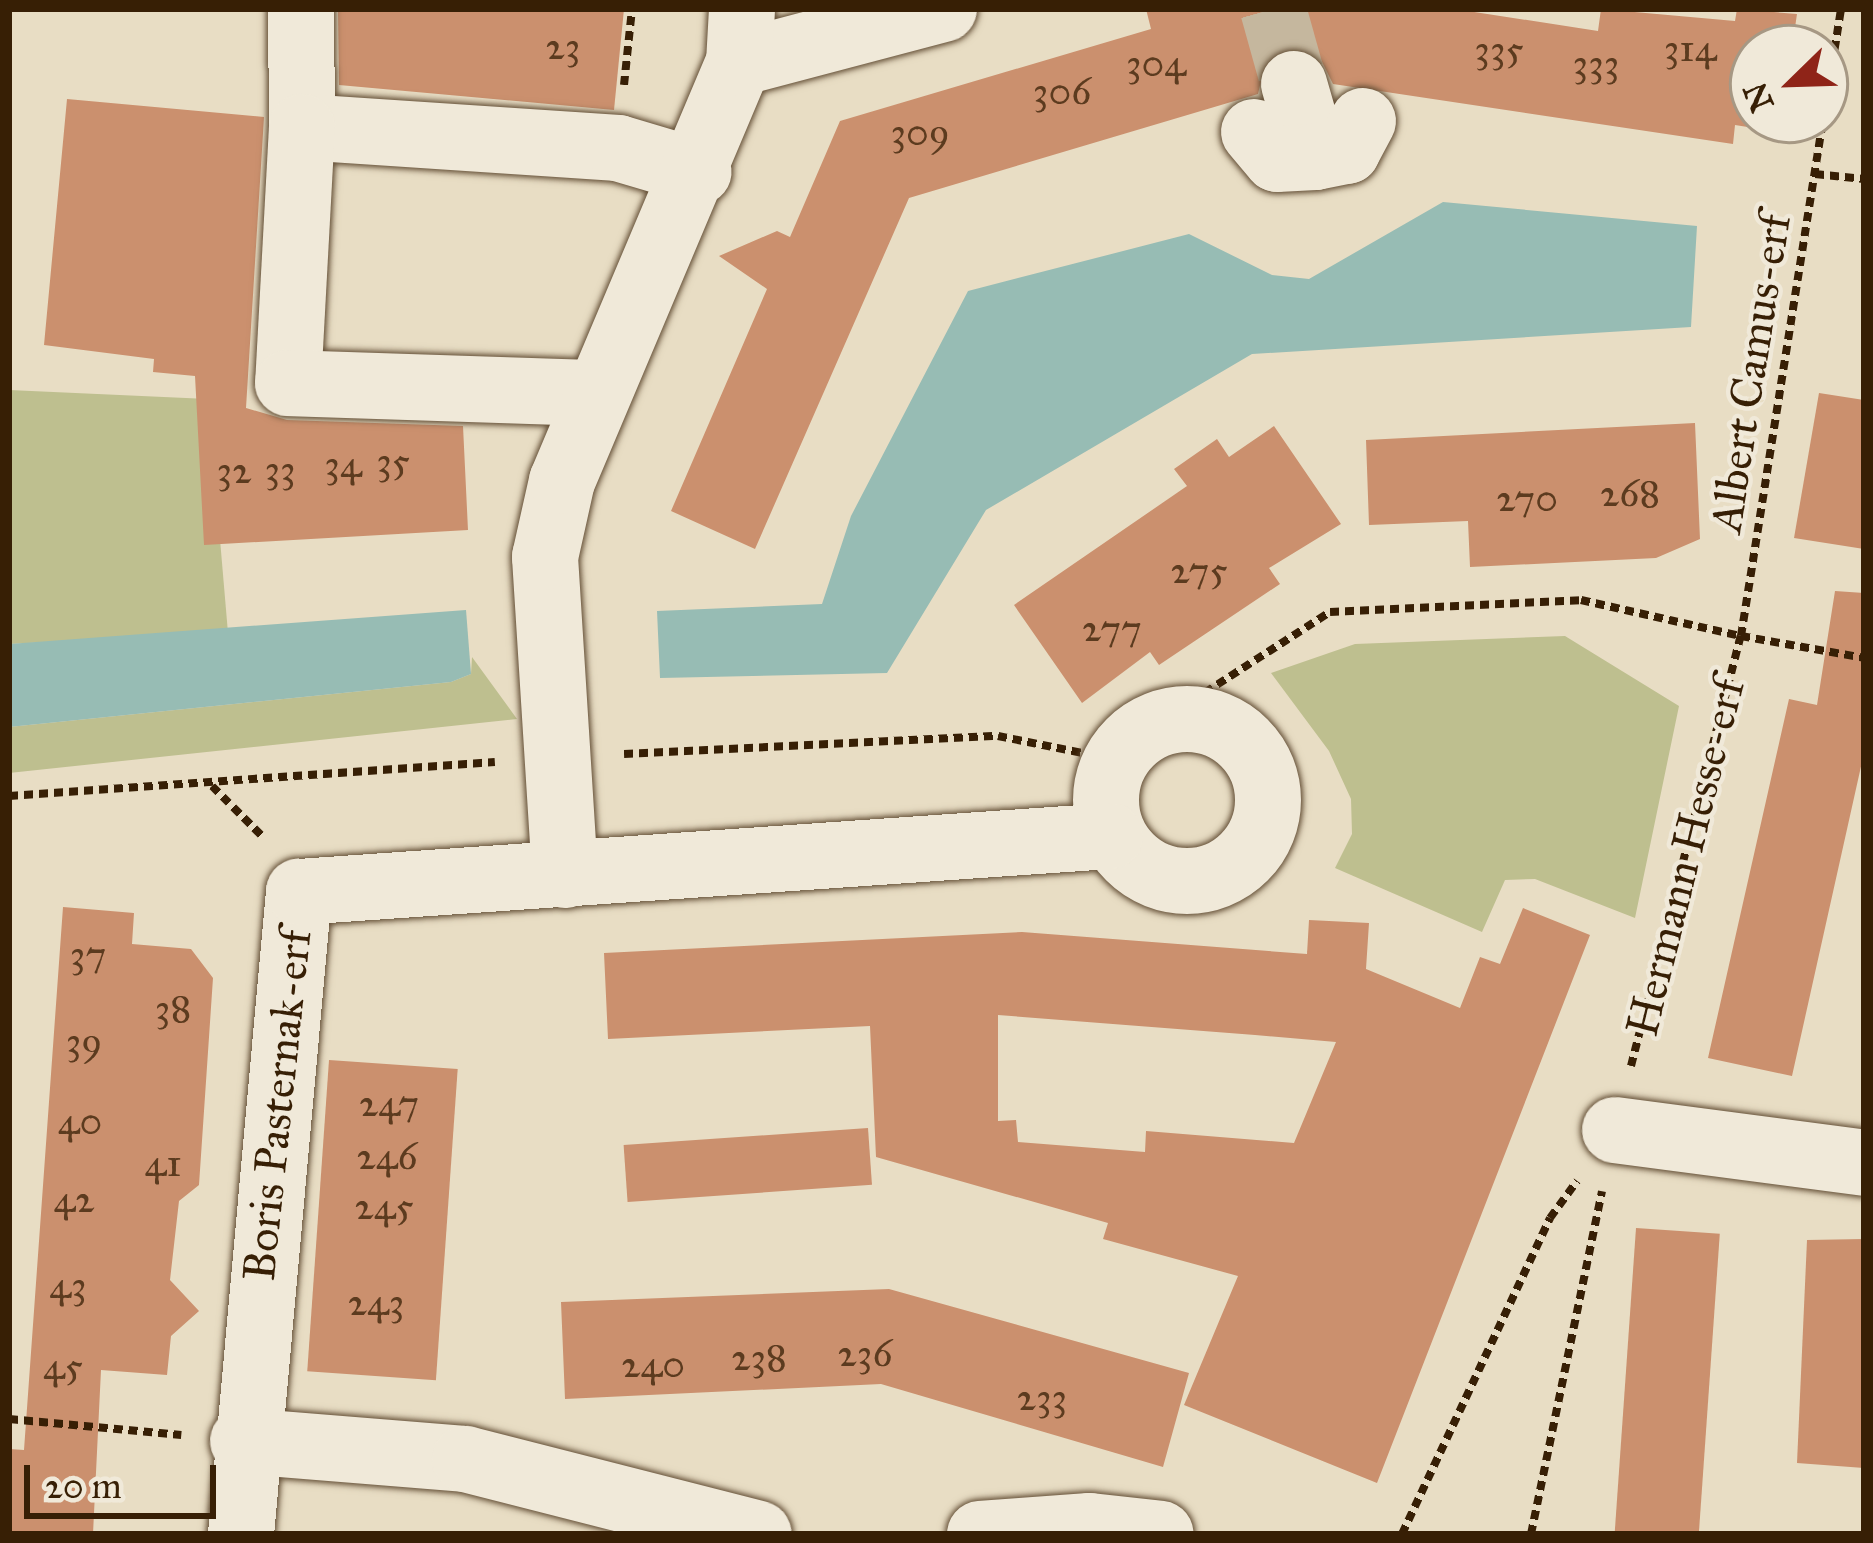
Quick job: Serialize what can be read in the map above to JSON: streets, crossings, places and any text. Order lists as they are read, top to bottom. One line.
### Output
{"streets":{"street":["Boris Pasternak-erf"],"path":["Albert Camus-erf","Hermann Hesse-erf"]},"crossings":[["Albert Camus-erf","Hermann Hesse-erf"]],"house_numbers":["23","314","335","304","333","306","309","35","34","33","32","268","270","275","277","37","38","39","247","40","246","41","42","245","43","243","236","238","240","45","233"],"scale_bar":"20 m","north":"bottom left"}
